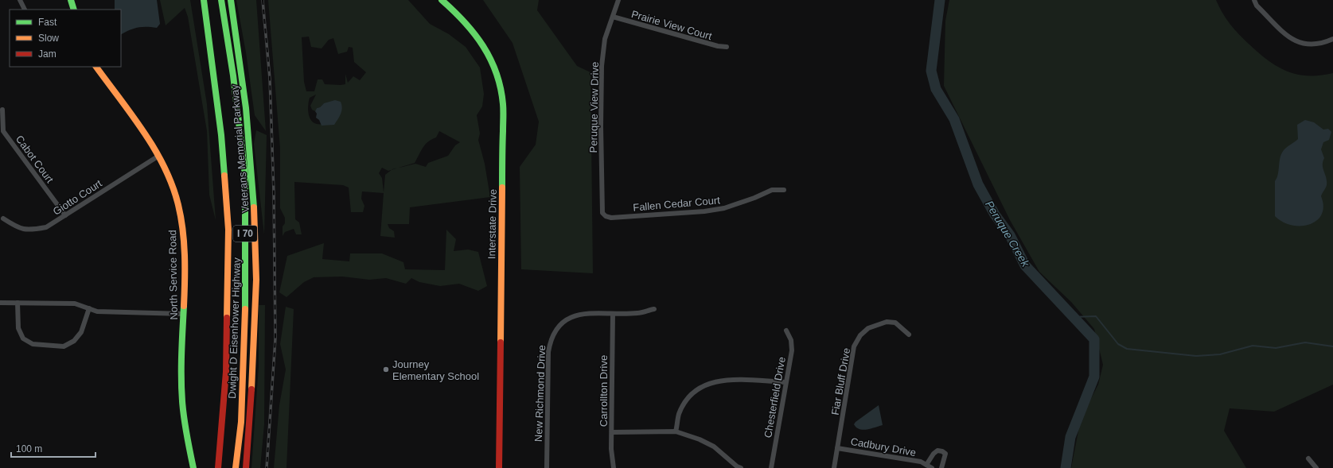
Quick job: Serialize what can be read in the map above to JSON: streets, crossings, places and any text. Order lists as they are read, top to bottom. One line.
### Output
{"streets":{"main road":["Veterans Memorial Parkway","Interstate Drive","I 70","North Service Road","Dwight D Eisenhower Highway"],"street":["Prairie View Court","Peruque View Drive","Cabot Court","Giotto Court","Fallen Cedar Court","Fiar Bluff Drive","Carrollton Drive","New Richmond Drive","Chesterfield Drive","Cadbury Drive"]},"crossings":[["Prairie View Court","Peruque View Drive"],["Peruque View Drive","Fallen Cedar Court"],["Cabot Court","Giotto Court"],["Giotto Court","North Service Road"],["Fiar Bluff Drive","Cadbury Drive"],["Carrollton Drive","New Richmond Drive"]],"water":["Peruque Creek"],"places":["Journey Elementary School"],"legend":["Fast","Slow","Jam"],"scale_bar":"100 m"}
